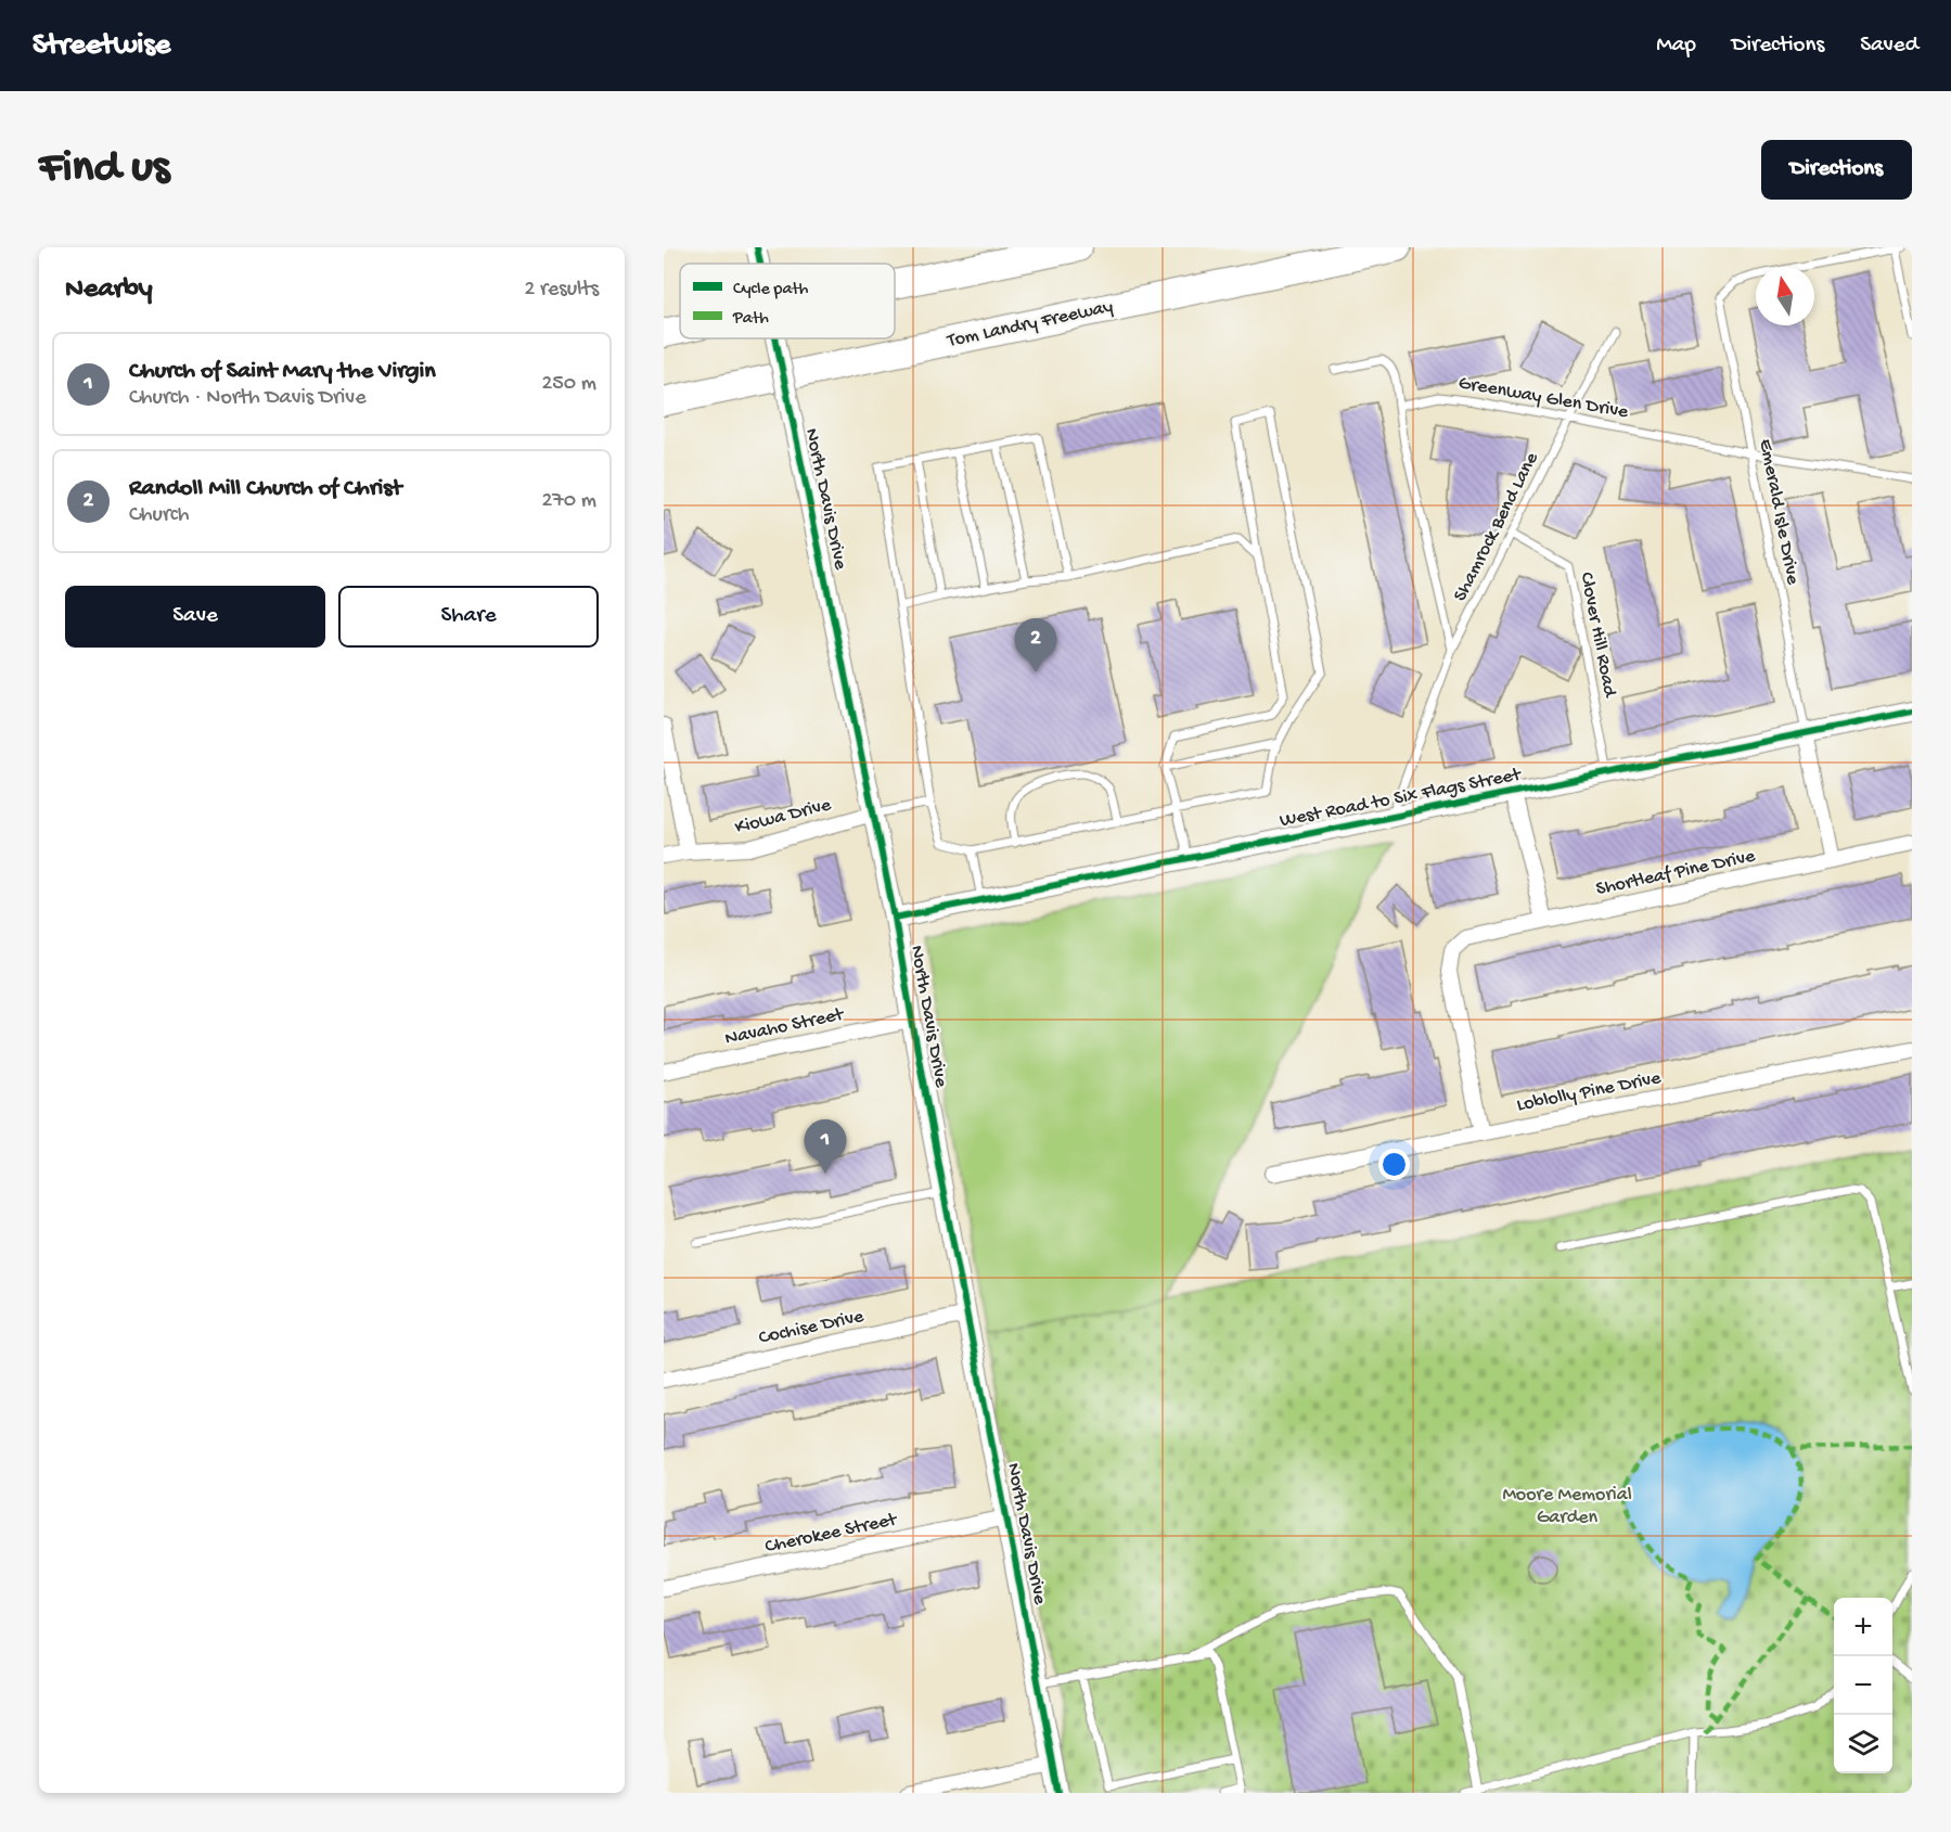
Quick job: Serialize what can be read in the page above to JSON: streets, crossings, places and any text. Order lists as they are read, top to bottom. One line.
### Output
{"streets":{"highway":["Tom Landry Freeway"],"street":["North Davis Drive","West Road to Six Flags Street","Kiowa Drive","Shortleaf Pine Drive","Navaho Street","Loblolly Pine Drive","Cochise Drive","Cherokee Street"],"lane":["Greenway Glen Drive","Emerald Isle Drive","Shamrock Bend Lane","Clover Hill Road"]},"crossings":[["Greenway Glen Drive","Emerald Isle Drive"],["Greenway Glen Drive","Shamrock Bend Lane"],["North Davis Drive","West Road to Six Flags Street"],["North Davis Drive","Kiowa Drive"],["North Davis Drive","Navaho Street"],["North Davis Drive","Cochise Drive"],["North Davis Drive","Cherokee Street"],["Emerald Isle Drive","West Road to Six Flags Street"],["Shamrock Bend Lane","Clover Hill Road"],["Clover Hill Road","West Road to Six Flags Street"],["Shortleaf Pine Drive","Loblolly Pine Drive"]],"parks":["Moore Memorial Garden"],"legend":["Cycle path","Path"],"north":"top","page":{"header":"Streetwise","nav":["Map","Directions","Saved"],"buttons":["Directions",["Save","Share"]],"title":"Find us","heading":["Nearby","2 results"],"list":[{"mark":"1","name":"Church of Saint Mary the Virgin","note":"Church · North Davis Drive","value":"250 m"},{"mark":"2","name":"Randoll Mill Church of Christ","note":"Church","value":"270 m"}],"pins":["2","1"],"map_buttons":["+","−"]}}
